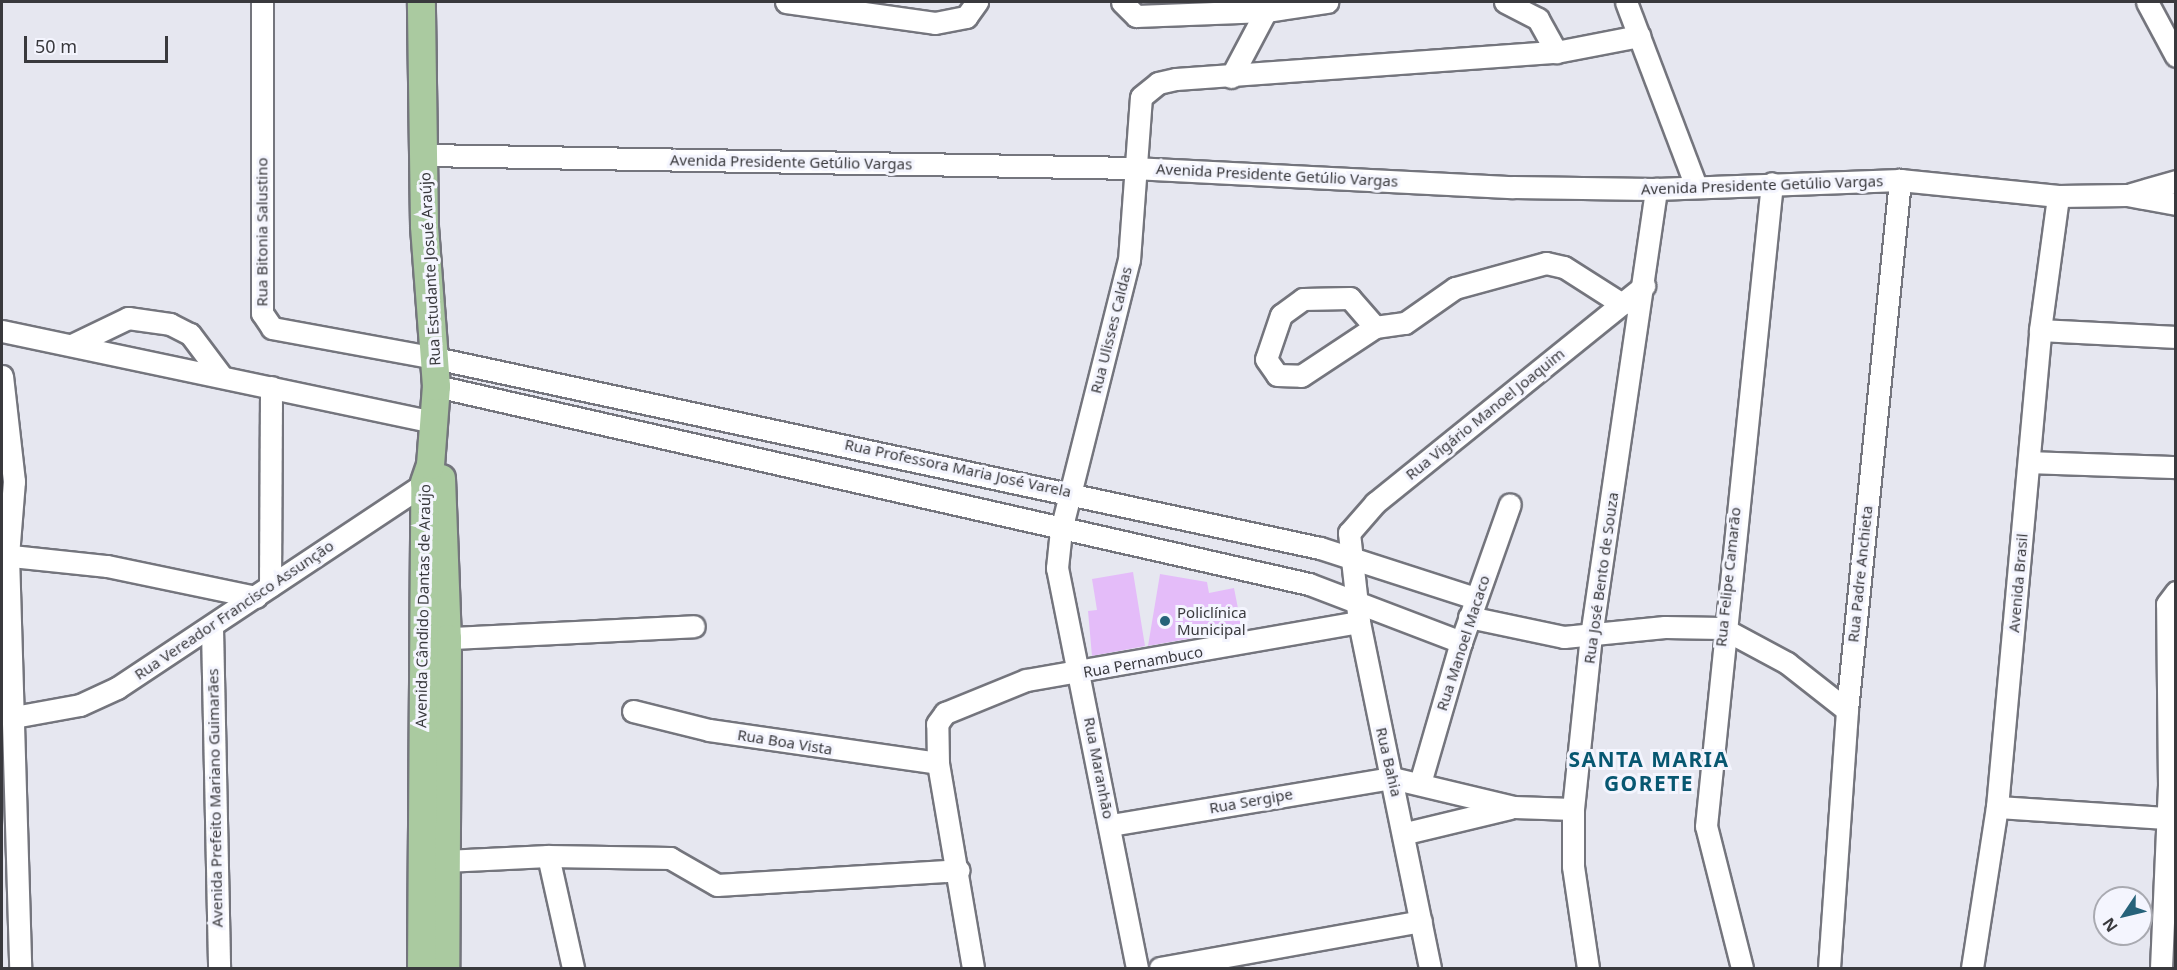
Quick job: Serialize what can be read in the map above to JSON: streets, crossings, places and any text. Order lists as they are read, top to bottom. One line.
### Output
{"streets":{"main road":["Rua Estudante Josué Araújo","Avenida Cândido Dantas de Araújo"],"street":["Avenida Presidente Getúlio Vargas","Rua Bitonia Salustino","Rua Ulisses Caldas","Rua Vigário Manoel Joaquim","Rua Professora Maria José Varela","Rua Padre Anchieta","Rua Felipe Camarão","Rua José Bento de Souza","Avenida Brasil","Rua Vereador Francisco Assunção","Rua Manoel Macaco","Rua Pernambuco","Rua Boa Vista","Rua Bahia","Rua Maranhão","Avenida Prefeito Mariano Guimarães","Rua Sergipe"]},"crossings":[["Avenida Presidente Getúlio Vargas","Rua Estudante Josué Araújo"],["Avenida Presidente Getúlio Vargas","Rua Ulisses Caldas"],["Avenida Presidente Getúlio Vargas","Rua Padre Anchieta"],["Avenida Presidente Getúlio Vargas","Rua Felipe Camarão"],["Avenida Presidente Getúlio Vargas","Rua José Bento de Souza"],["Avenida Presidente Getúlio Vargas","Avenida Brasil"],["Rua Bitonia Salustino","Rua Estudante Josué Araújo"],["Rua Bitonia Salustino","Rua Professora Maria José Varela"],["Rua Estudante Josué Araújo","Rua Professora Maria José Varela"],["Rua Estudante Josué Araújo","Avenida Cândido Dantas de Araújo"],["Rua Estudante Josué Araújo","Rua Vereador Francisco Assunção"],["Rua Ulisses Caldas","Rua Professora Maria José Varela"],["Rua Ulisses Caldas","Rua Maranhão"],["Rua Vigário Manoel Joaquim","Rua Professora Maria José Varela"],["Rua Vigário Manoel Joaquim","Rua José Bento de Souza"],["Rua Vigário Manoel Joaquim","Rua Bahia"],["Rua Professora Maria José Varela","Rua Felipe Camarão"],["Rua Professora Maria José Varela","Rua José Bento de Souza"],["Rua Professora Maria José Varela","Rua Manoel Macaco"],["Rua Professora Maria José Varela","Rua Bahia"],["Avenida Cândido Dantas de Araújo","Rua Vereador Francisco Assunção"],["Rua Vereador Francisco Assunção","Avenida Prefeito Mariano Guimarães"],["Rua Manoel Macaco","Rua Sergipe"],["Rua Pernambuco","Rua Boa Vista"],["Rua Pernambuco","Rua Bahia"],["Rua Pernambuco","Rua Maranhão"],["Rua Bahia","Rua Sergipe"],["Rua Maranhão","Rua Sergipe"]],"districts":["SANTA MARIA GORETE"],"places":["Policlínica Municipal"],"scale_bar":"50 m","north":"bottom left"}
